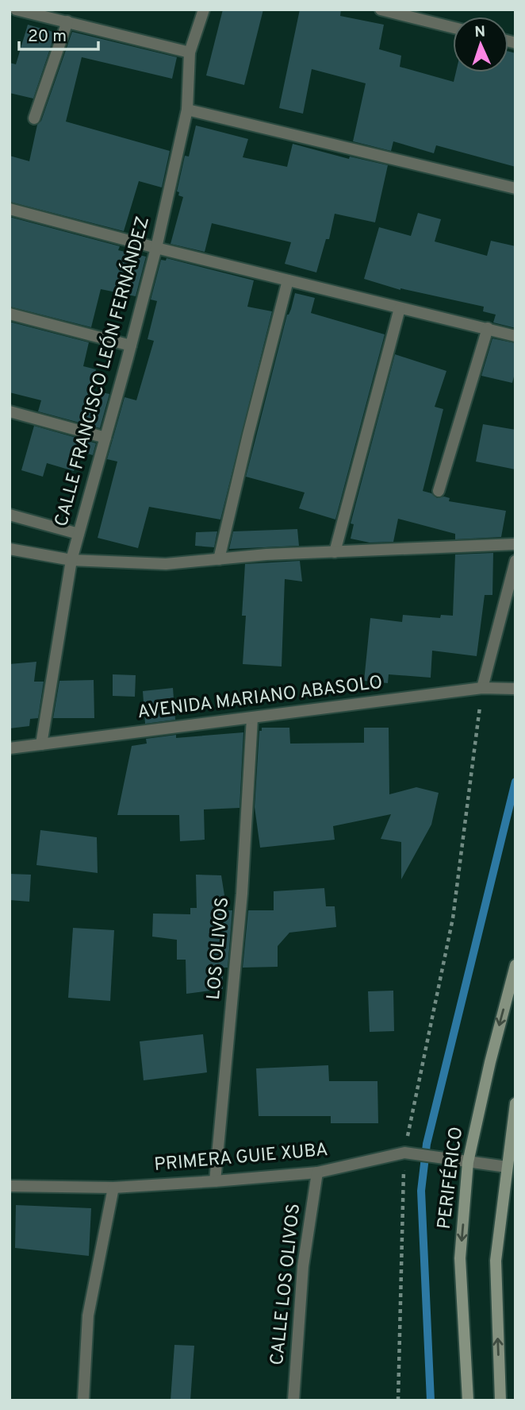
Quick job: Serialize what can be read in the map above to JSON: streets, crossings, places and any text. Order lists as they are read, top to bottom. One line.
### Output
{"streets":{"main road":["PERIFÉRICO"],"street":["CALLE FRANCISCO LEÓN FERNÁNDEZ","AVENIDA MARIANO ABASOLO","LOS OLIVOS","PRIMERA GUIE XUBA","CALLE LOS OLIVOS"]},"crossings":[["CALLE FRANCISCO LEÓN FERNÁNDEZ","AVENIDA MARIANO ABASOLO"],["AVENIDA MARIANO ABASOLO","LOS OLIVOS"],["LOS OLIVOS","PRIMERA GUIE XUBA"],["PRIMERA GUIE XUBA","PERIFÉRICO"],["PRIMERA GUIE XUBA","CALLE LOS OLIVOS"]],"scale_bar":"20 m","north":"top"}
